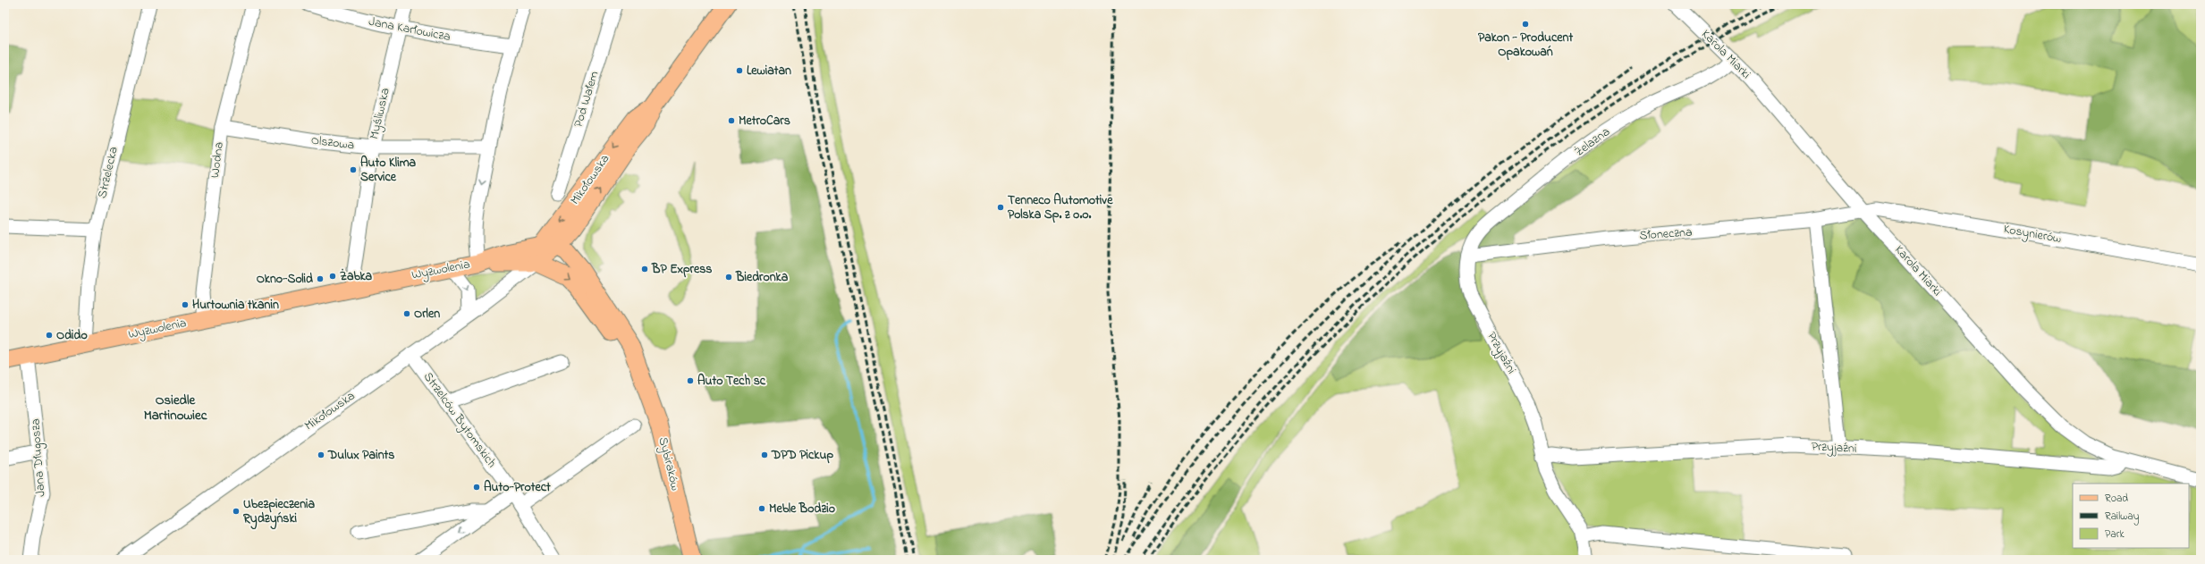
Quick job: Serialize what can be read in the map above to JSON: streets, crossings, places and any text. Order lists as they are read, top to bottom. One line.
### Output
{"streets":{"main road":["Mikołowska","Wyzwolenia","Sybiraków"],"street":["Jana Karłowicza","Karola Miarki","Pod Wałem","Myśliwska","Żelazna","Olszowa","Wodna","Strzelecka","Słoneczna","Kosynierów","Przyjaźni","Strzelców Bytomskich","Jana Długosza"]},"crossings":[["Jana Karłowicza","Myśliwska"],["Karola Miarki","Żelazna"],["Karola Miarki","Słoneczna"],["Karola Miarki","Kosynierów"],["Karola Miarki","Przyjaźni"],["Myśliwska","Olszowa"],["Myśliwska","Wyzwolenia"],["Żelazna","Słoneczna"],["Żelazna","Przyjaźni"],["Olszowa","Wodna"],["Wodna","Wyzwolenia"],["Strzelecka","Wyzwolenia"],["Mikołowska","Wyzwolenia"],["Mikołowska","Strzelców Bytomskich"],["Mikołowska","Sybiraków"],["Słoneczna","Kosynierów"],["Słoneczna","Przyjaźni"],["Wyzwolenia","Jana Długosza"],["Wyzwolenia","Sybiraków"]],"districts":["Osiedle Martinowiec"],"places":["Pakon - Producent Opakowań","Lewiatan","MetroCars","Auto Klima Service","Tenneco Automotive Polska Sp. z o.o.","BP Express","Żabka","Biedronka","Okno-Solid","Hurtownia tkanin","Orlen","Odido","Auto Tech sc","Dulux Paints","DPD Pickup","Auto-Protect","Meble Bodzio","Ubezpieczenia Rydzyński"],"legend":["Road","Railway","Park"]}
